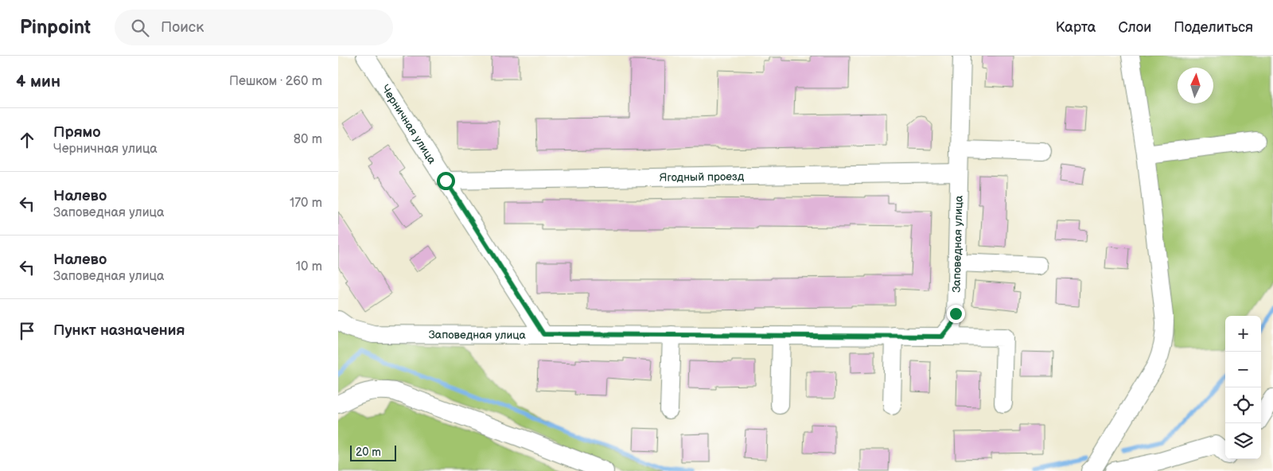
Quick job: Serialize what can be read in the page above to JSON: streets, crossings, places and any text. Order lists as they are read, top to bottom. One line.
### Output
{"streets":{"street":["Черничная улица","Ягодный проезд","Заповедная улица"]},"crossings":[["Черничная улица","Ягодный проезд"],["Черничная улица","Заповедная улица"],["Ягодный проезд","Заповедная улица"]],"scale_bar":"20 m","north":"top","page":{"header":"Pinpoint","search":"Поиск","nav":["Карта","Слои","Поделиться"],"heading":["4 мин","Пешком · 260 m"],"list":[["Прямо","Черничная улица","80 m"],["Налево","Заповедная улица","170 m"],["Налево","Заповедная улица","10 m"],"Пункт назначения"],"map_buttons":["+","−"],"scale":"20 m"}}
